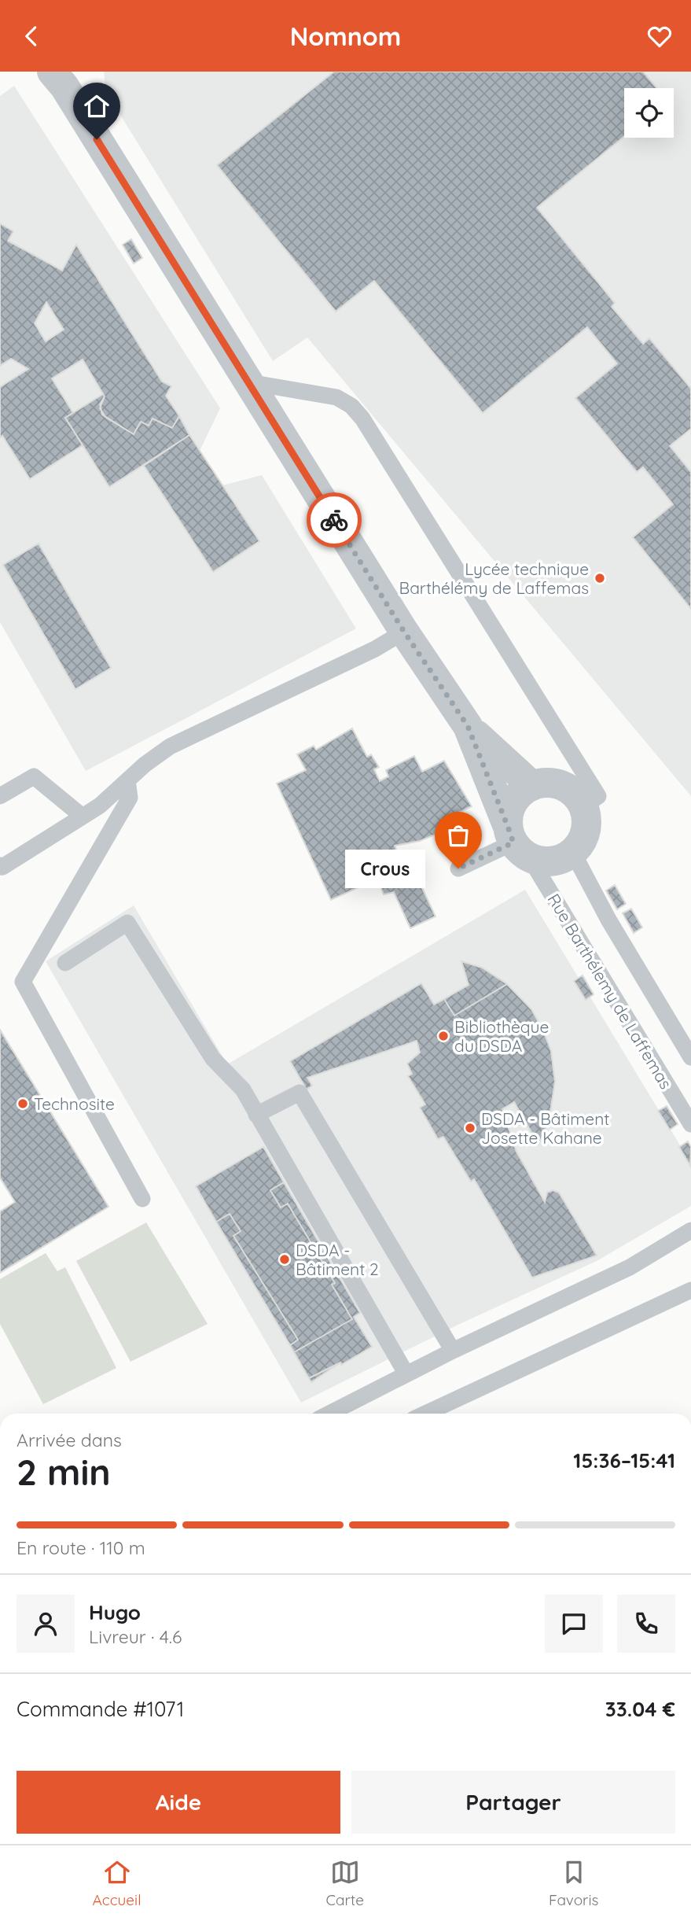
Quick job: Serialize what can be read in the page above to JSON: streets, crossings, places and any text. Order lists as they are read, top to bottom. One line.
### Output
{"streets":{"street":["Rue Barthélemy de Laffemas"]},"places":["Lycée technique Barthélémy de Laffemas","Crous","Bibliothèque du DSDA","Technosite","DSDA - Bâtiment Josette Kahane","DSDA - Bâtiment 2"],"page":{"header":"Nomnom","bubble":"Crous","heading":["2 min","Arrivée dans","15:36–15:41"],"panel":["Hugo","Livreur · 4.6","Commande #1071","33.04 €"],"bar":"En route · 110 m","buttons":["Aide","Partager"],"tabs":["Accueil","Carte","Favoris"]}}
